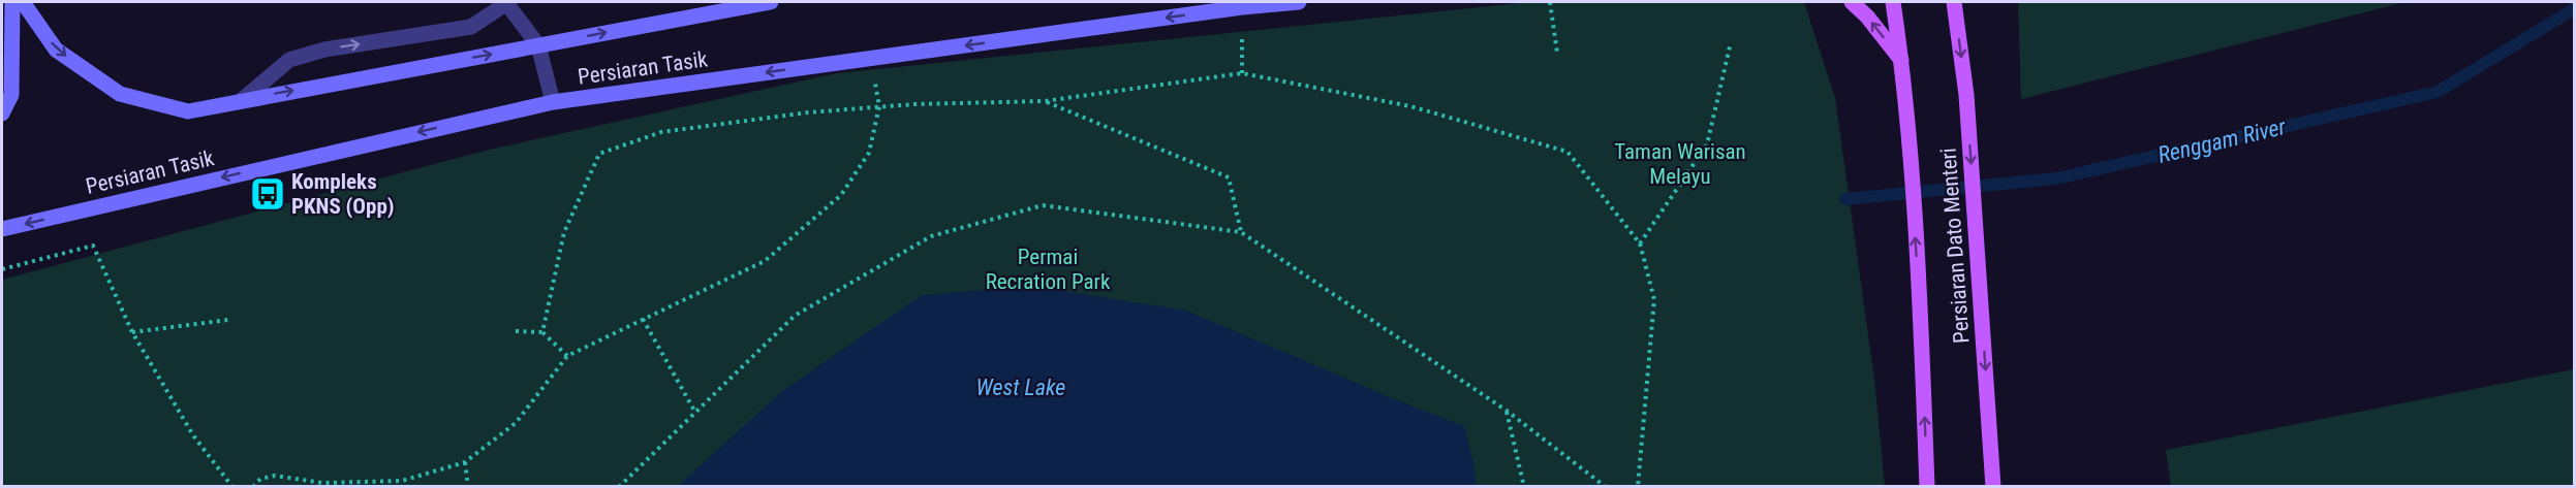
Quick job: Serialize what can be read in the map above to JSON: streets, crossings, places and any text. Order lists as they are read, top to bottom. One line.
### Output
{"streets":{"main road":["Persiaran Tasik","Persiaran Dato Menteri"]},"water":["Renggam River","West Lake"],"parks":["Taman Warisan Melayu","Permai Recration Park"],"places":{"bus stop":["Kompleks PKNS (Opp)"]}}
